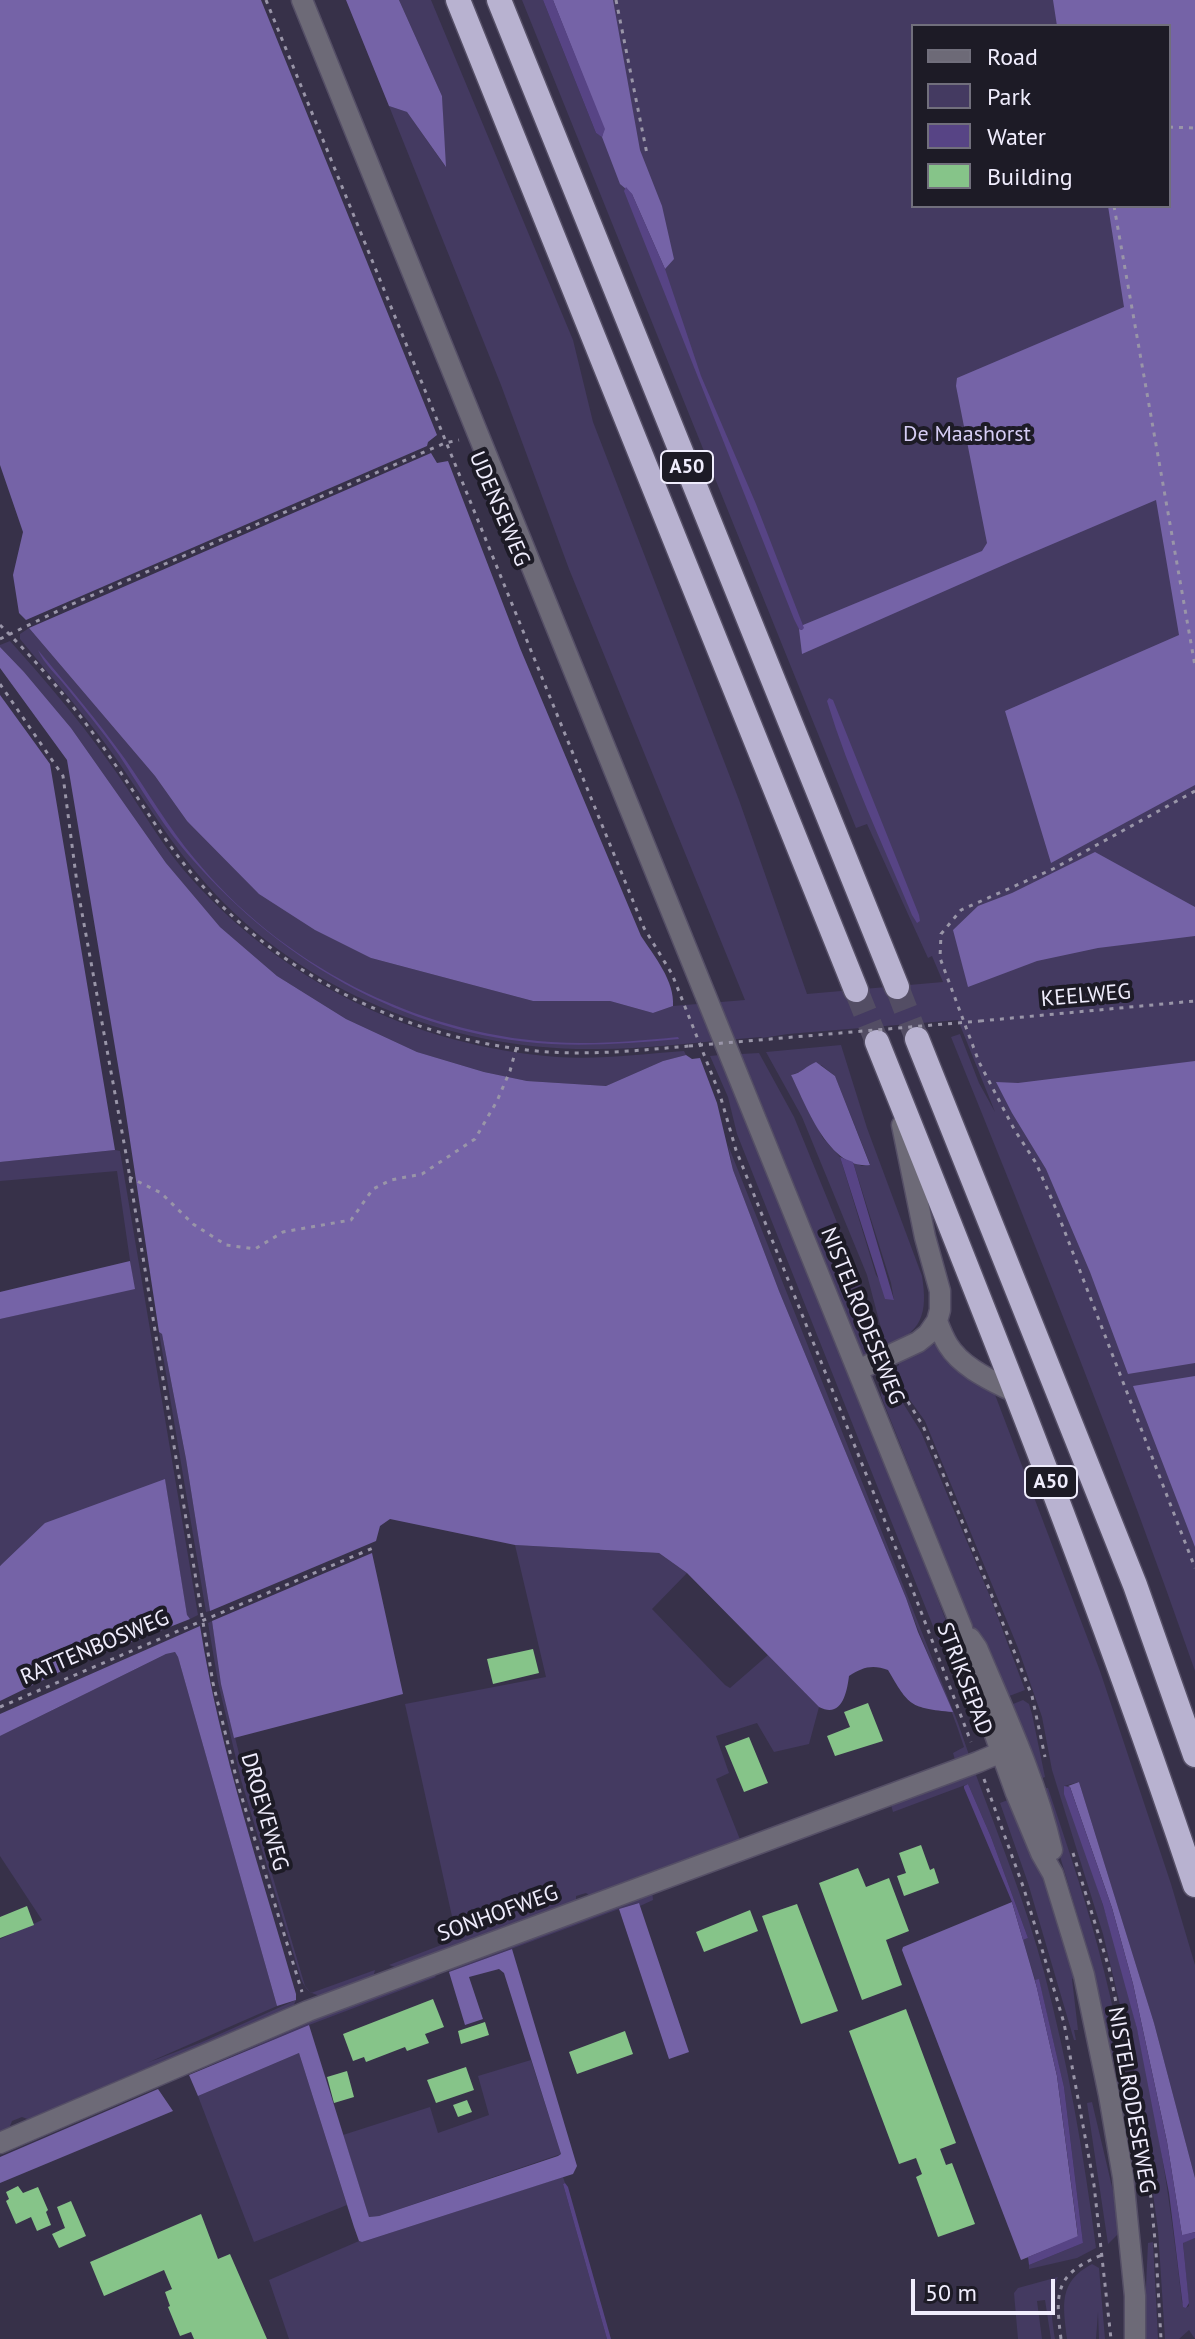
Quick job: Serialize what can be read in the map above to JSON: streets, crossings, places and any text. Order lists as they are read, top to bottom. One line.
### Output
{"streets":{"highway":["A50"],"street":["UDENSEWEG","NISTELRODESEWEG","SONHOFWEG"],"path":["KEELWEG","RATTENBOSWEG","STRIKSEPAD","DROEVEWEG"]},"crossings":[["UDENSEWEG","NISTELRODESEWEG"],["UDENSEWEG","STRIKSEPAD"],["NISTELRODESEWEG","SONHOFWEG"],["RATTENBOSWEG","DROEVEWEG"],["STRIKSEPAD","SONHOFWEG"],["DROEVEWEG","SONHOFWEG"]],"parks":["De Maashorst"],"legend":["Road","Park","Water","Building"],"scale_bar":"50 m"}
